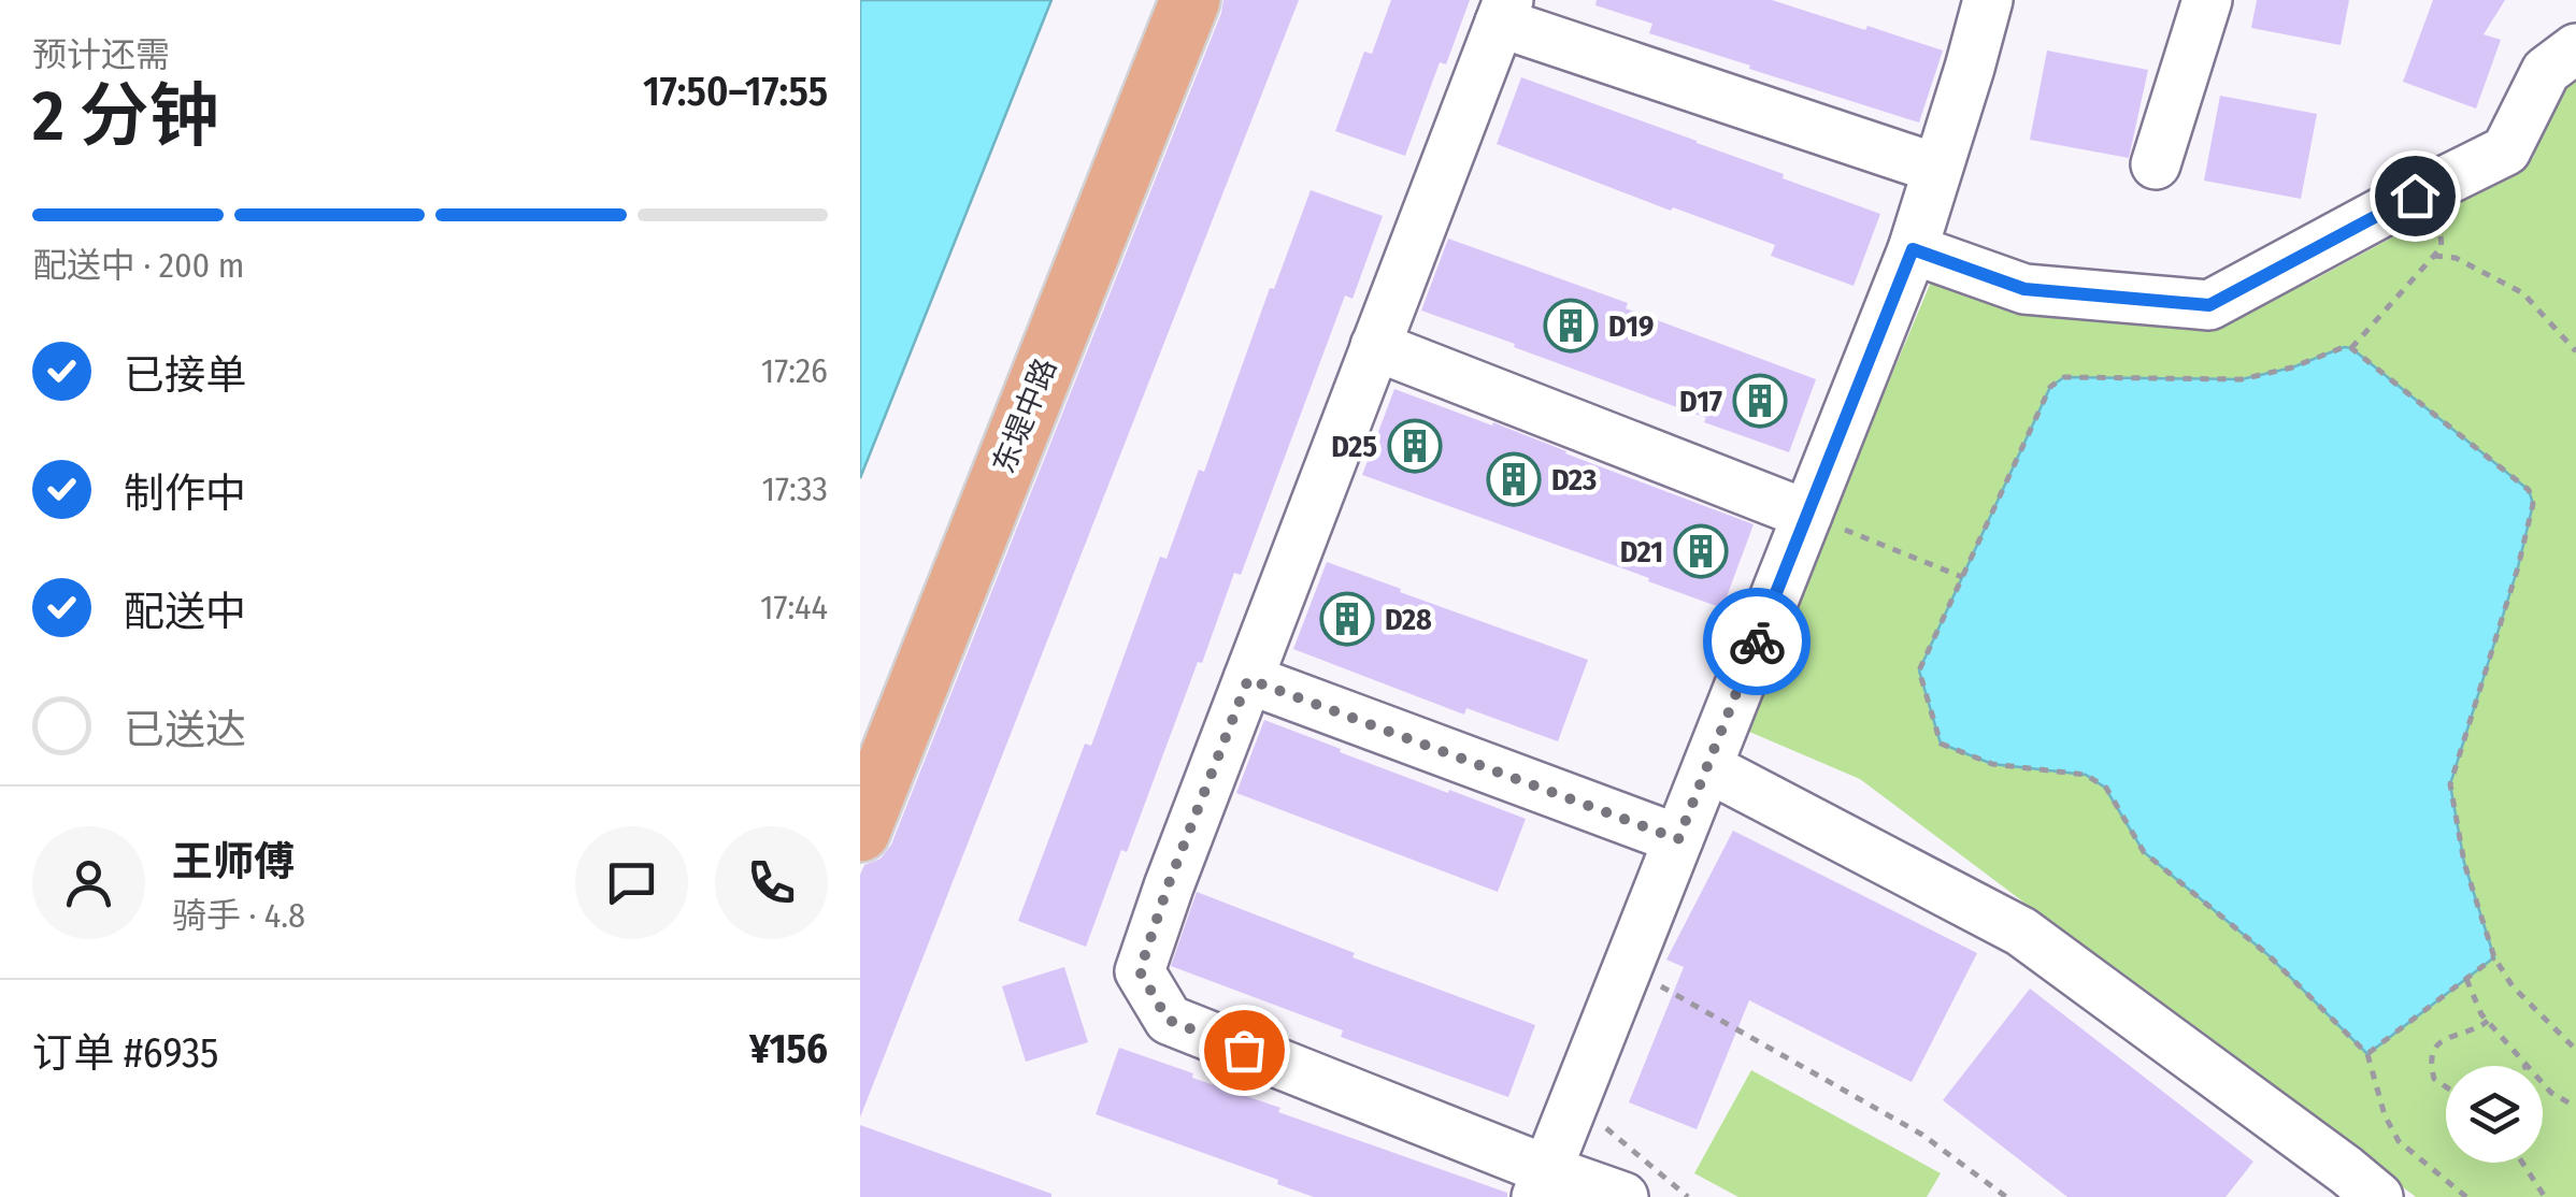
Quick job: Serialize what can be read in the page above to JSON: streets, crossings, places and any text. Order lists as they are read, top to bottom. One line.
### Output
{"streets":{"main road":["东堤中路"]},"places":{"building":["D19","D17","D25","D23","D21","D28"]},"page":{"heading":["2 分钟","预计还需","17:50–17:55"],"panel":["王师傅","骑手 · 4.8","订单 #6935","¥156"],"bar":"配送中 · 200 m","list":[["已接单","17:26"],["制作中","17:33"],["配送中","17:44"],"已送达"]}}
